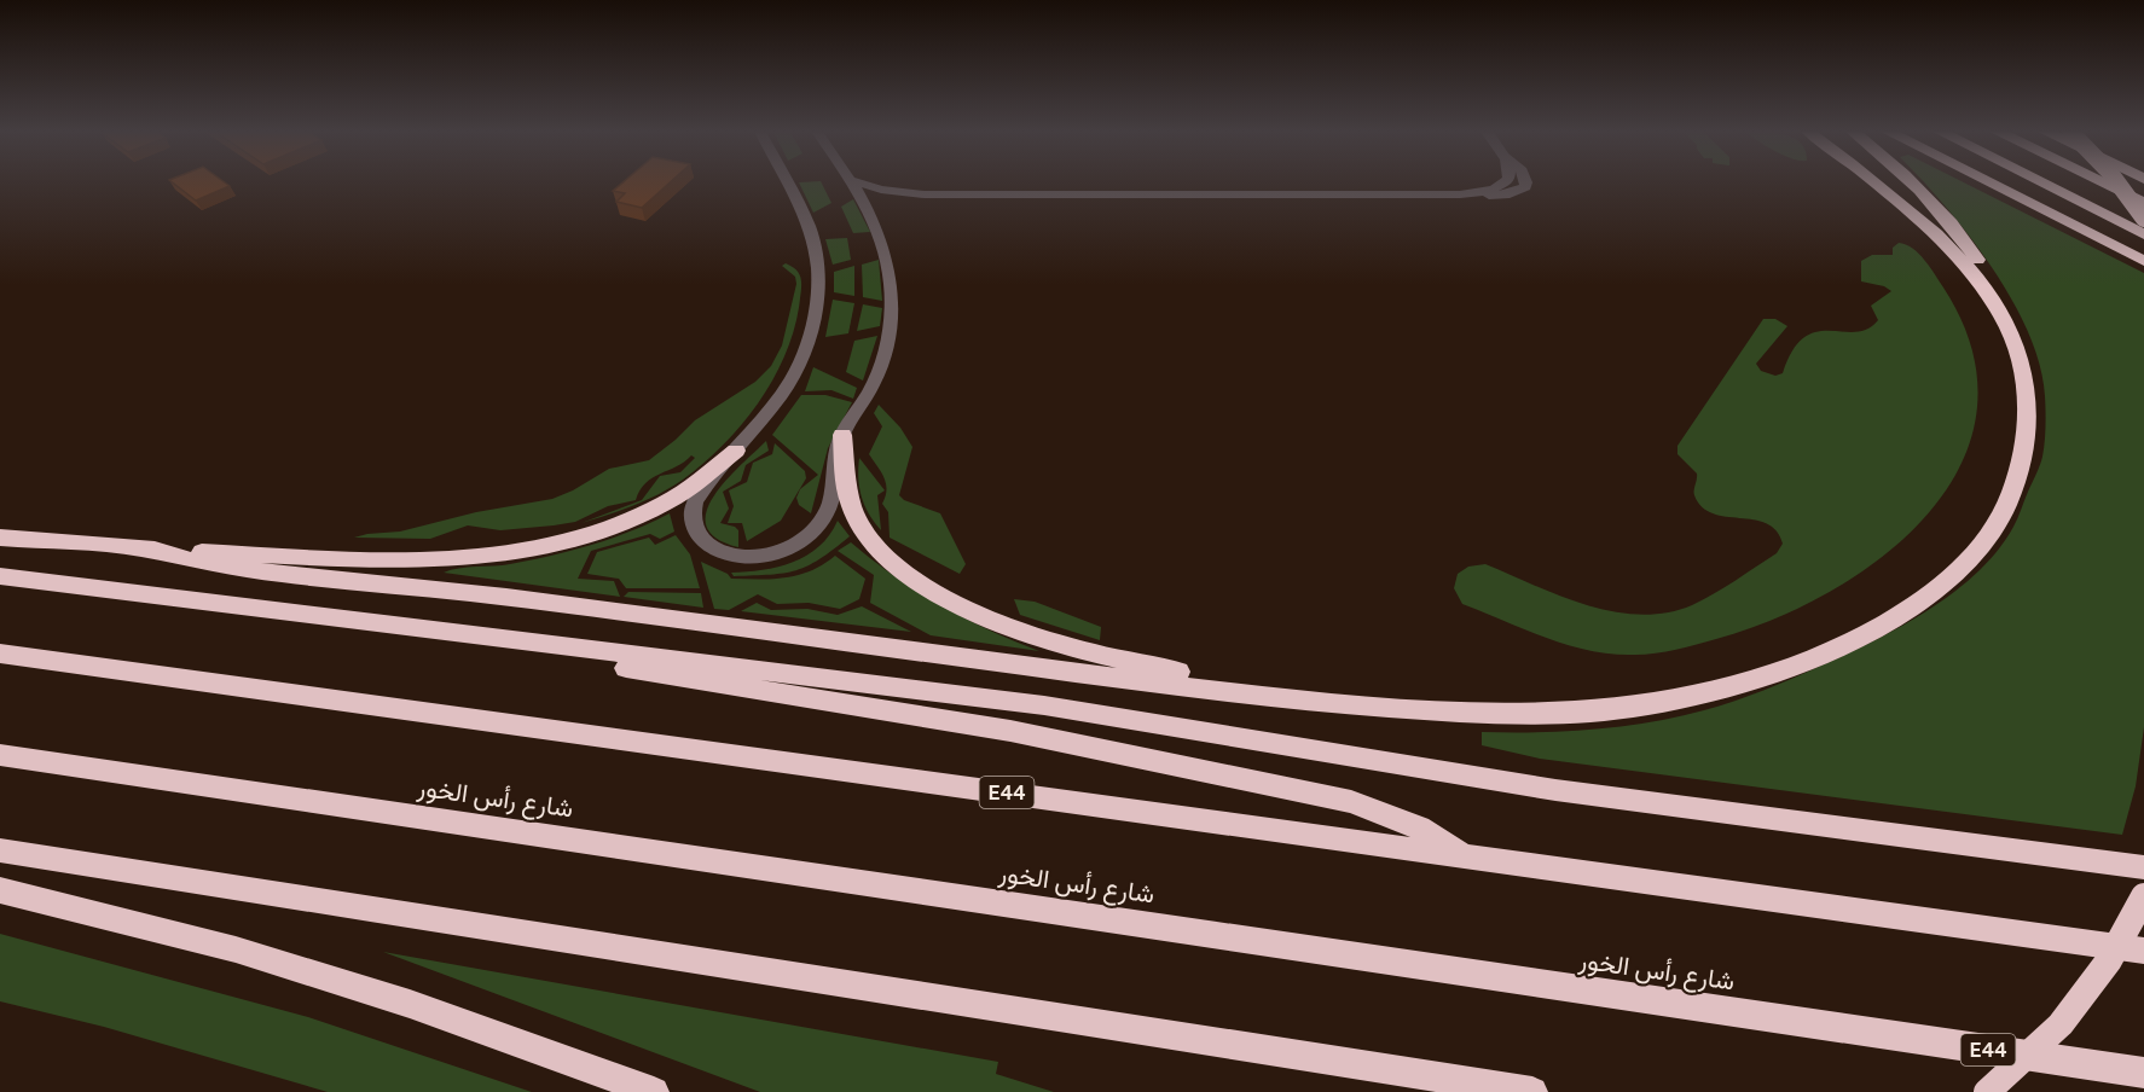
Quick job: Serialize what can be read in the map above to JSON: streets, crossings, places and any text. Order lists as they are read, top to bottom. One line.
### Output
{"streets":{"highway":["E44","شارع رأس الخور"]}}
